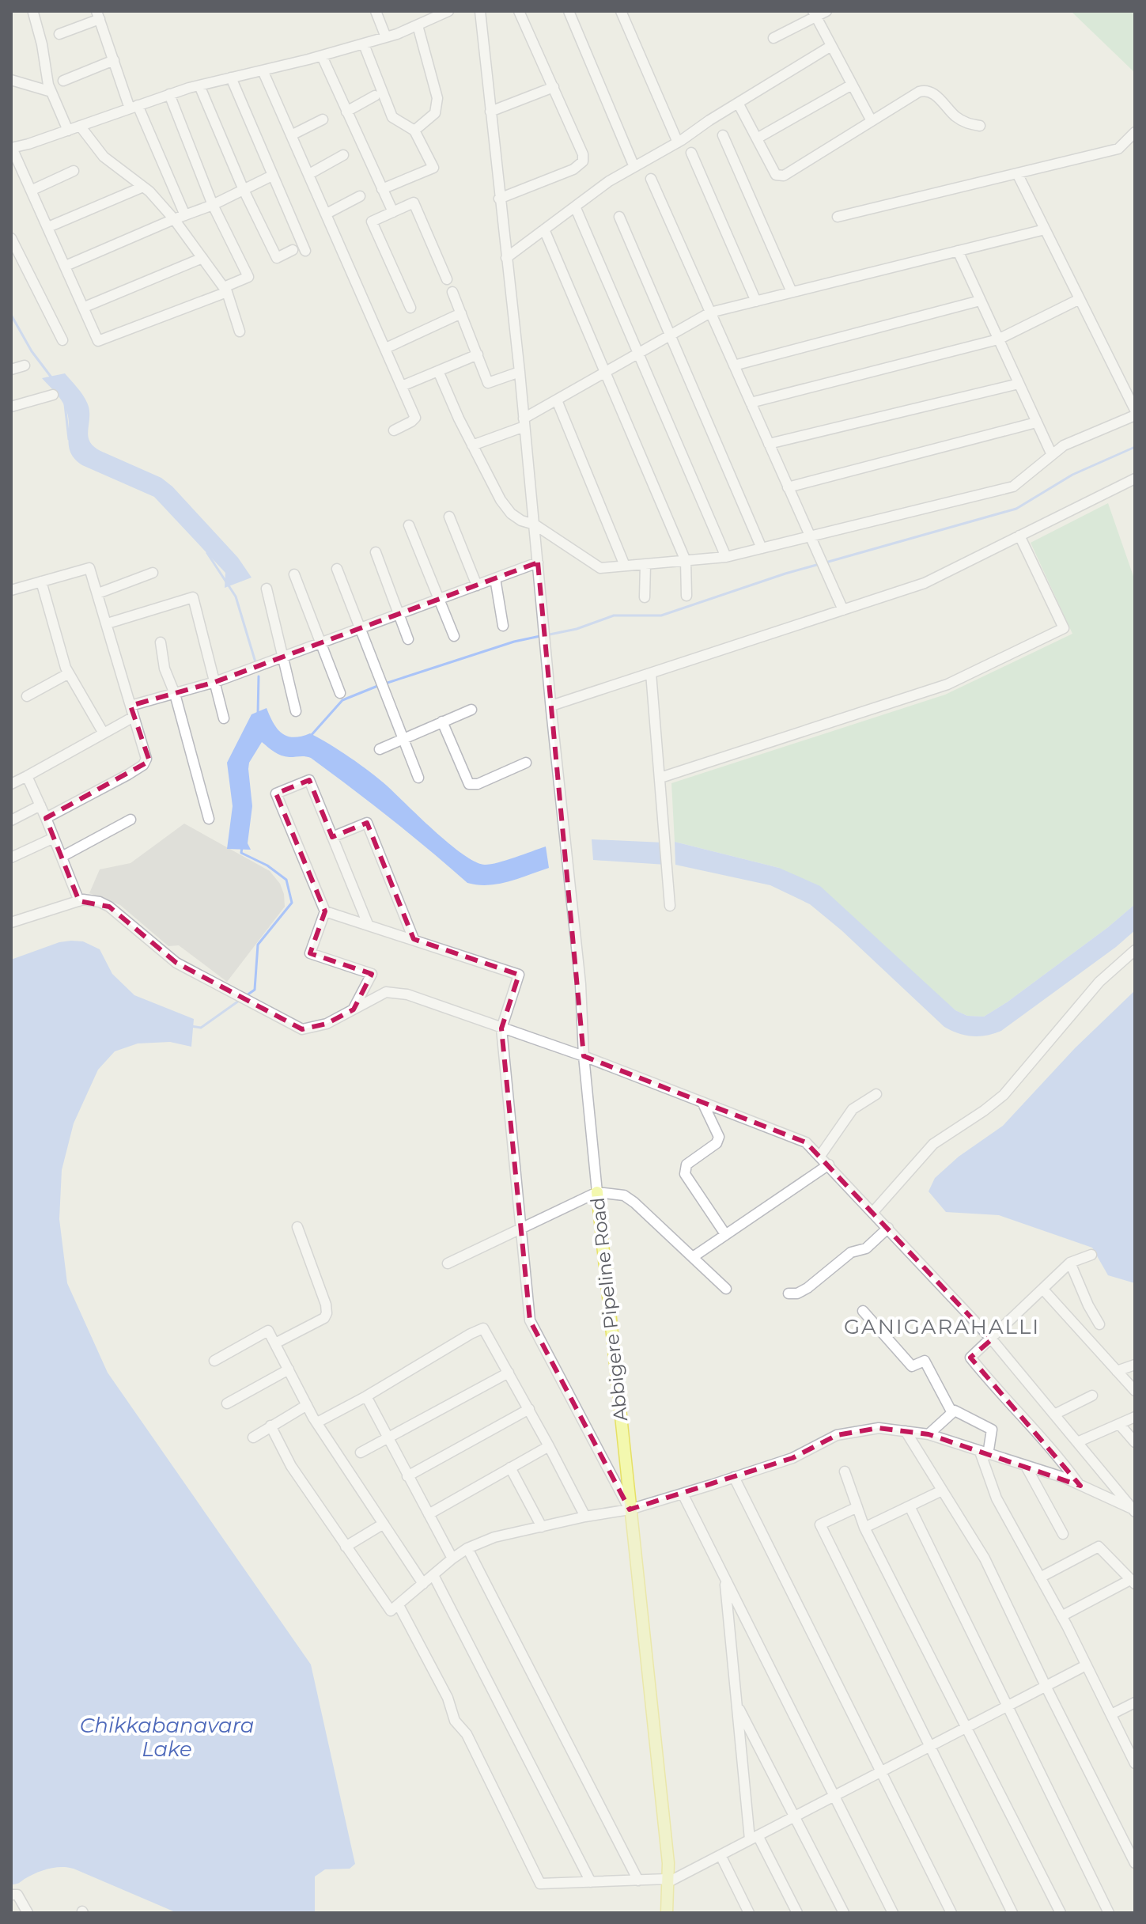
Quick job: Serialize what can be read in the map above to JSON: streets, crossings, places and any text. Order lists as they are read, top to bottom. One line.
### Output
{"streets":{"main road":["Abbigere Pipeline Road"]},"districts":["GANIGARAHALLI"],"water":["Chikkabanavara Lake"]}
